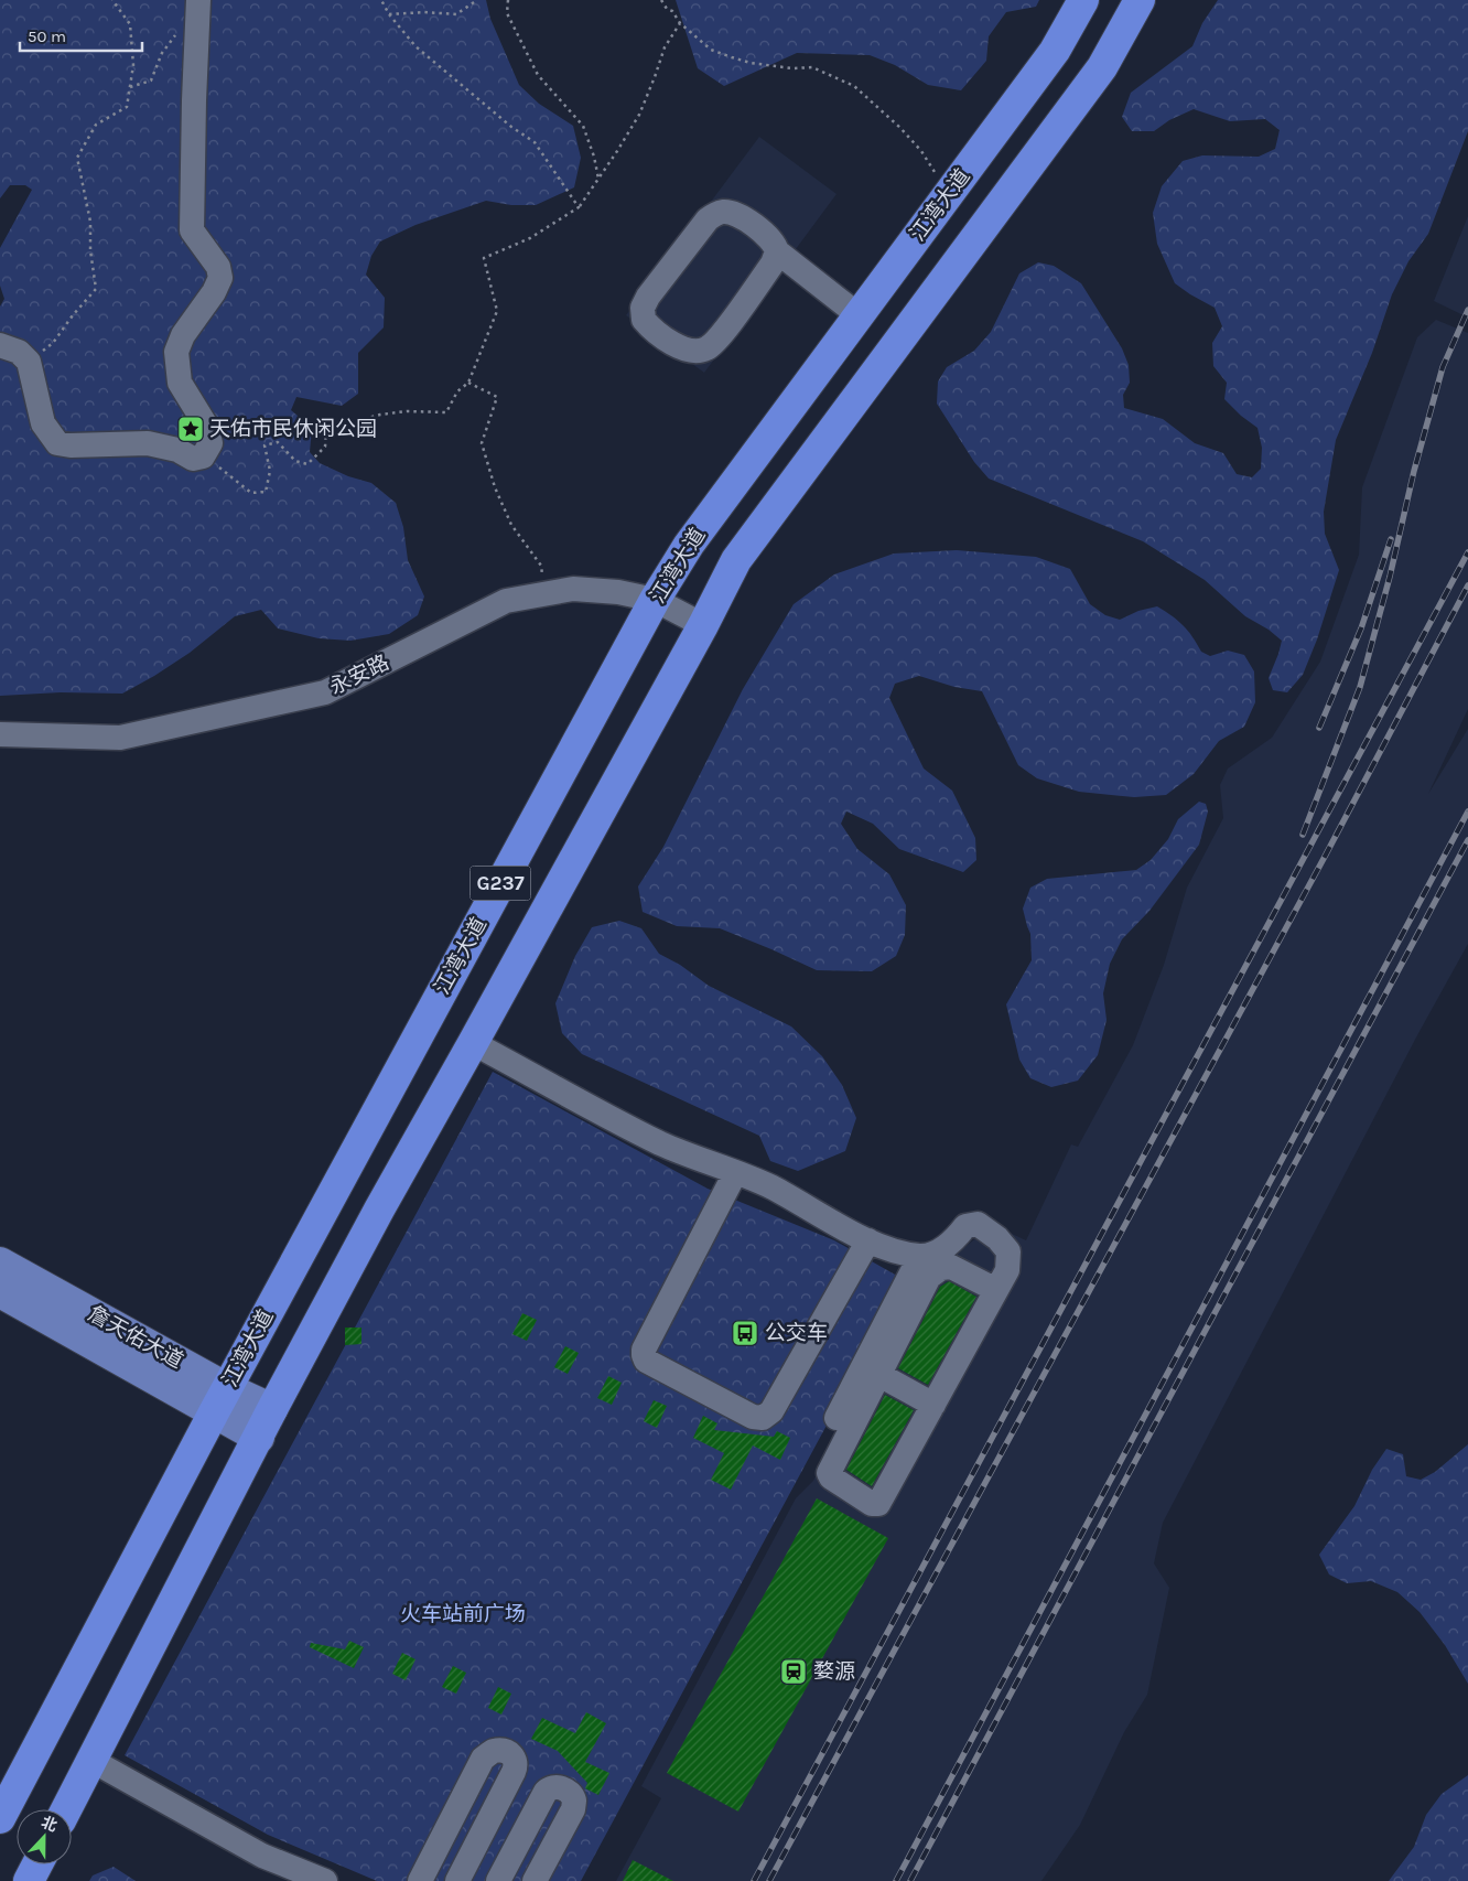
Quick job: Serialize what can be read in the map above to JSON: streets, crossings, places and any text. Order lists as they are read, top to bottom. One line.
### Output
{"streets":{"highway":["江湾大道","G237"],"main road":["詹天佑大道"],"street":["永安路"]},"crossings":[["江湾大道","永安路"],["江湾大道","詹天佑大道"],["永安路","G237"],["G237","詹天佑大道"]],"parks":["火车站前广场"],"places":{"place":["天佑市民休闲公园"],"bus stop":["公交车"],"station":["婺源"]},"scale_bar":"50 m","north":"top"}
